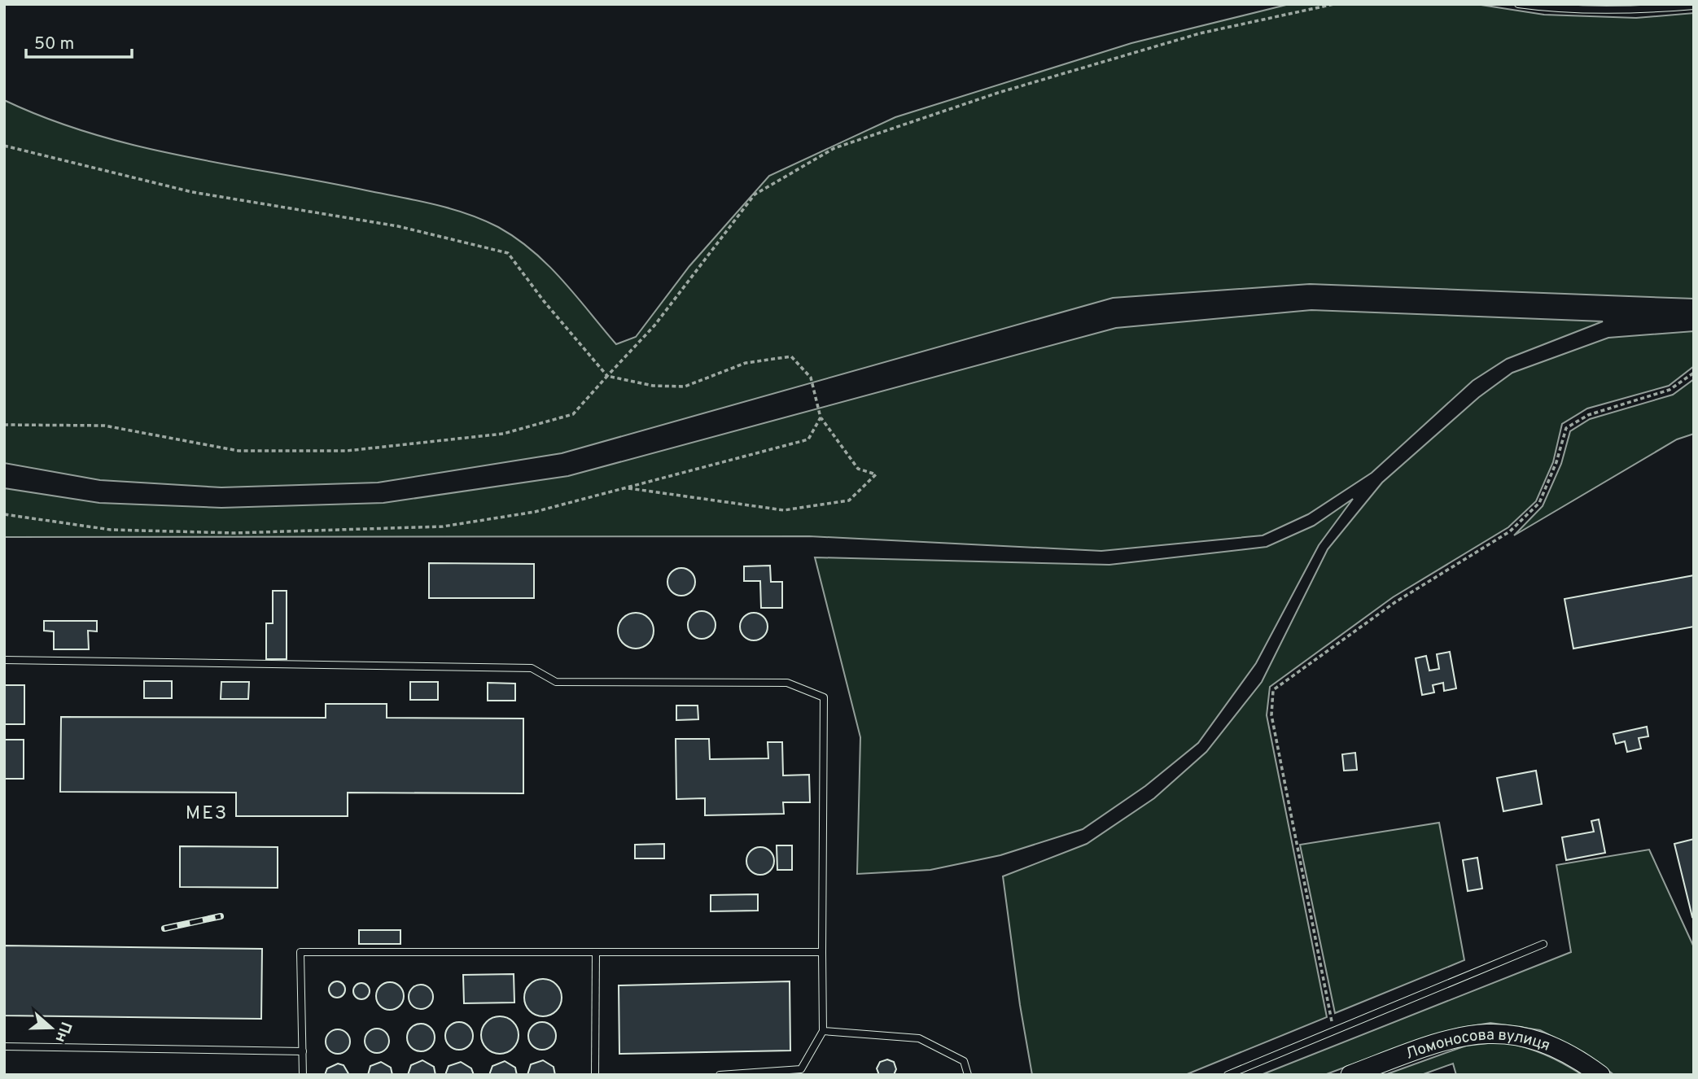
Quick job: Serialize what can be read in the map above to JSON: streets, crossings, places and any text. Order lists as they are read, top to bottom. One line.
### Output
{"streets":{"street":["Ломоносова вулиця"]},"districts":["МЕЗ"],"scale_bar":"50 m","north":"right"}
